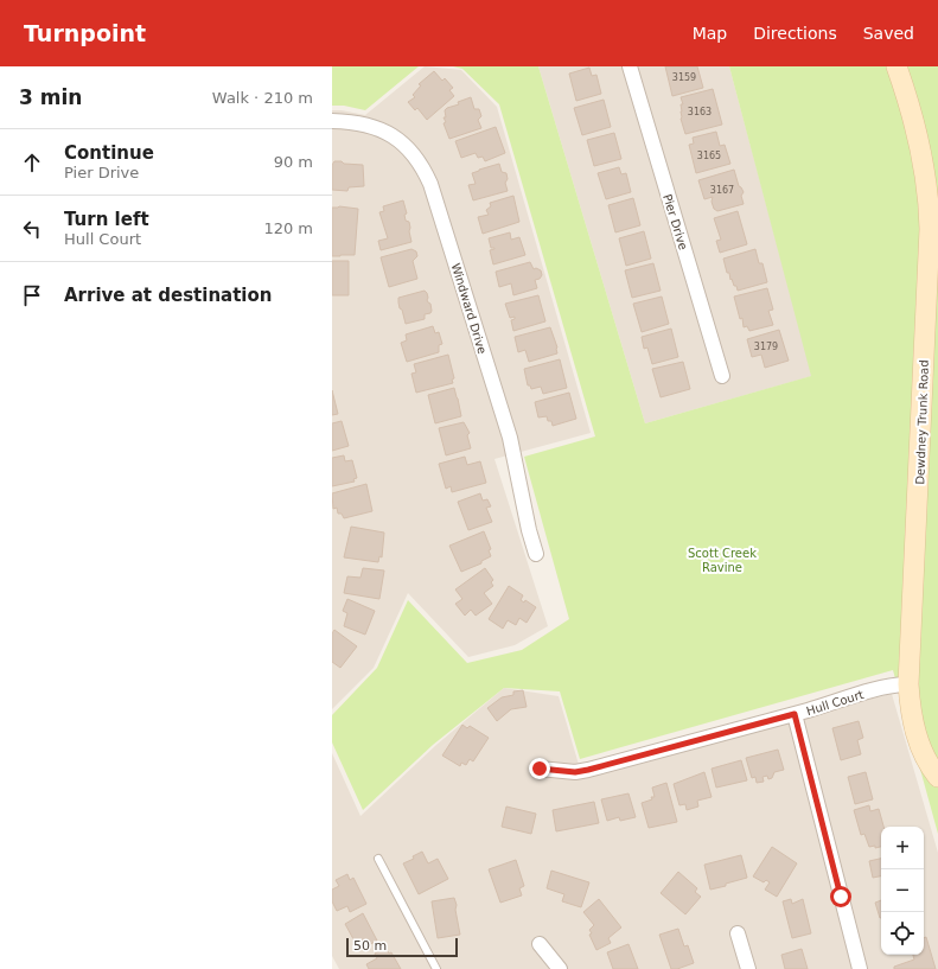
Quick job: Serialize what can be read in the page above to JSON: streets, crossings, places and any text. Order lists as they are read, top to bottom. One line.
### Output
{"streets":{"main road":["Dewdney Trunk Road"],"street":["Pier Drive","Windward Drive","Hull Court"]},"crossings":[["Dewdney Trunk Road","Hull Court"]],"parks":["Scott Creek Ravine"],"house_numbers":["3159","3163","3165","3167","3179"],"scale_bar":"50 m","page":{"header":"Turnpoint","nav":["Map","Directions","Saved"],"heading":["3 min","Walk · 210 m"],"list":[["Continue","Pier Drive","90 m"],["Turn left","Hull Court","120 m"],"Arrive at destination"],"map_buttons":["+","−"],"scale":"50 m"}}
